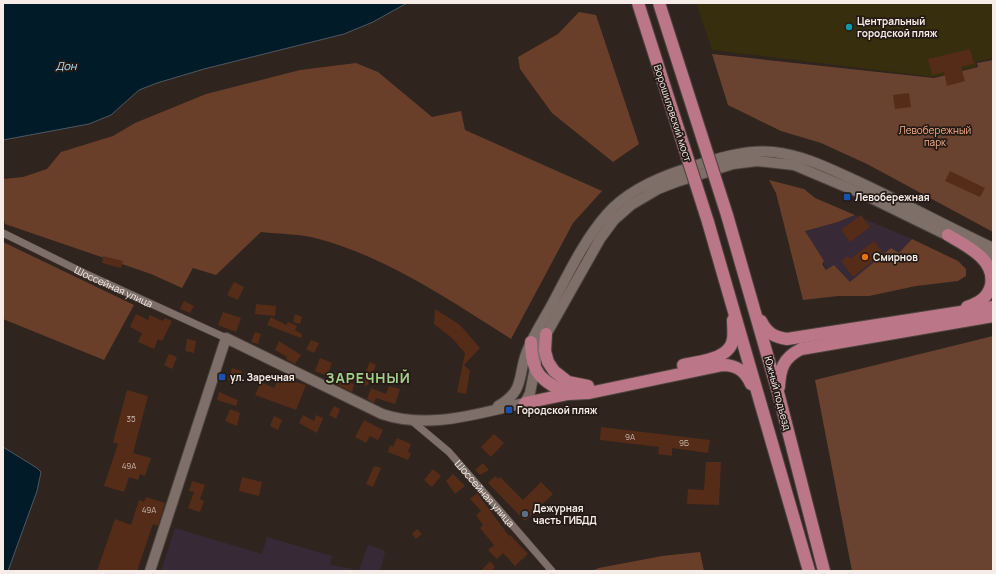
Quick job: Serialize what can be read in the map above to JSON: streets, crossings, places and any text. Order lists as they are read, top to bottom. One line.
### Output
{"streets":{"main road":["Ворошиловский мост","Шоссейная улица","Южный подъезд"]},"crossings":[["Ворошиловский мост","Южный подъезд"]],"districts":["ЗАРЕЧНЫЙ"],"water":["Дон"],"parks":["Левобережный парк"],"places":{"other":["Центральный городской пляж","Смирнов","Дежурная часть ГИБДД"],"transit":["Левобережная","ул. Заречная","Городской пляж"]},"house_numbers":["35","9А","9Б","49А","49А"]}
